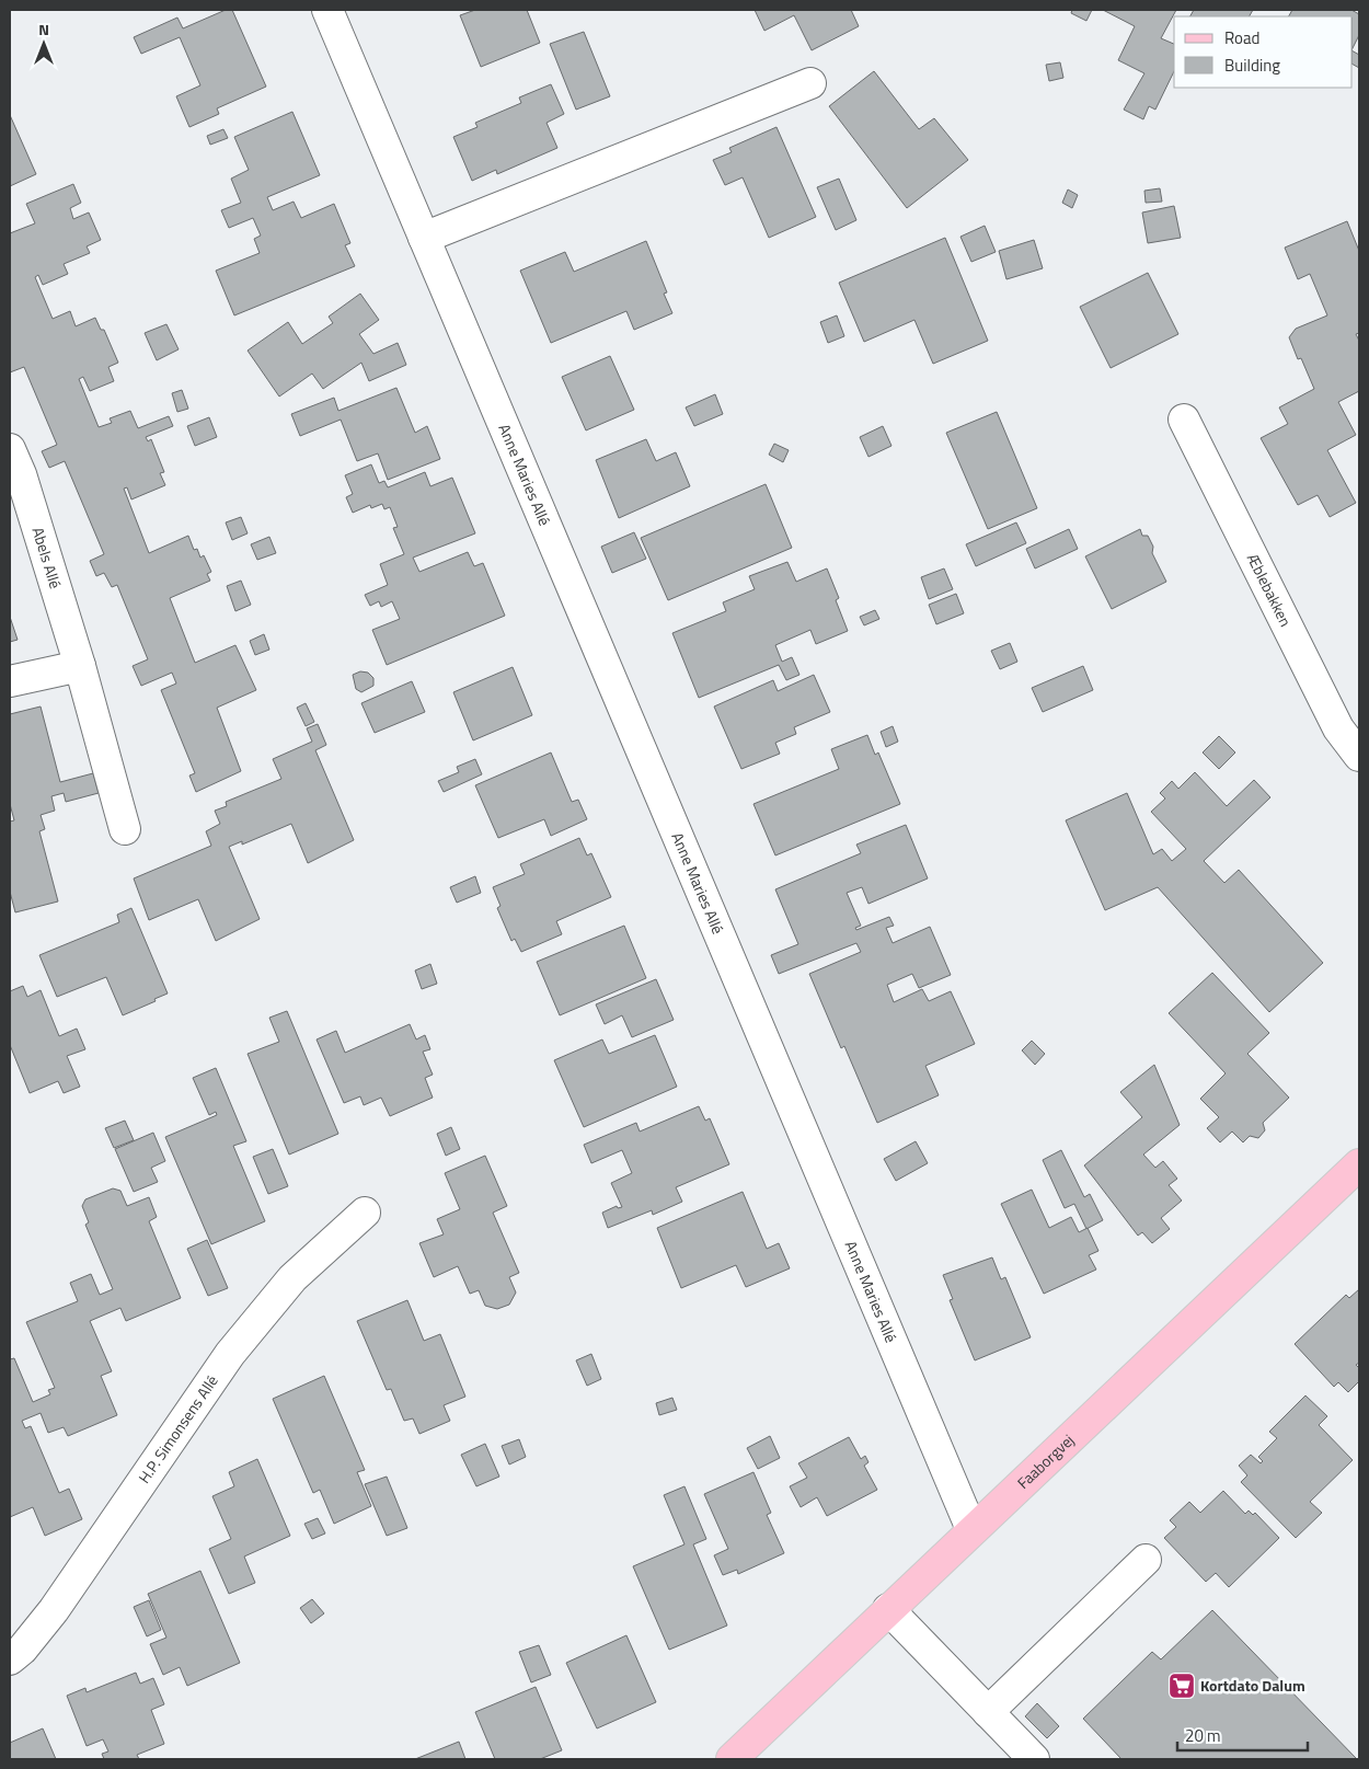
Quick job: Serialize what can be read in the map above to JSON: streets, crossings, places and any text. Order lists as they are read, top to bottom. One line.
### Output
{"streets":{"main road":["Faaborgvej"],"street":["Anne Maries Allé","Abels Allé","Æblebakken","H.P. Simonsens Allé"]},"crossings":[["Anne Maries Allé","Faaborgvej"]],"places":{"supermarket":["Kortdato Dalum"]},"legend":["Road","Building"],"scale_bar":"20 m","north":"top"}
